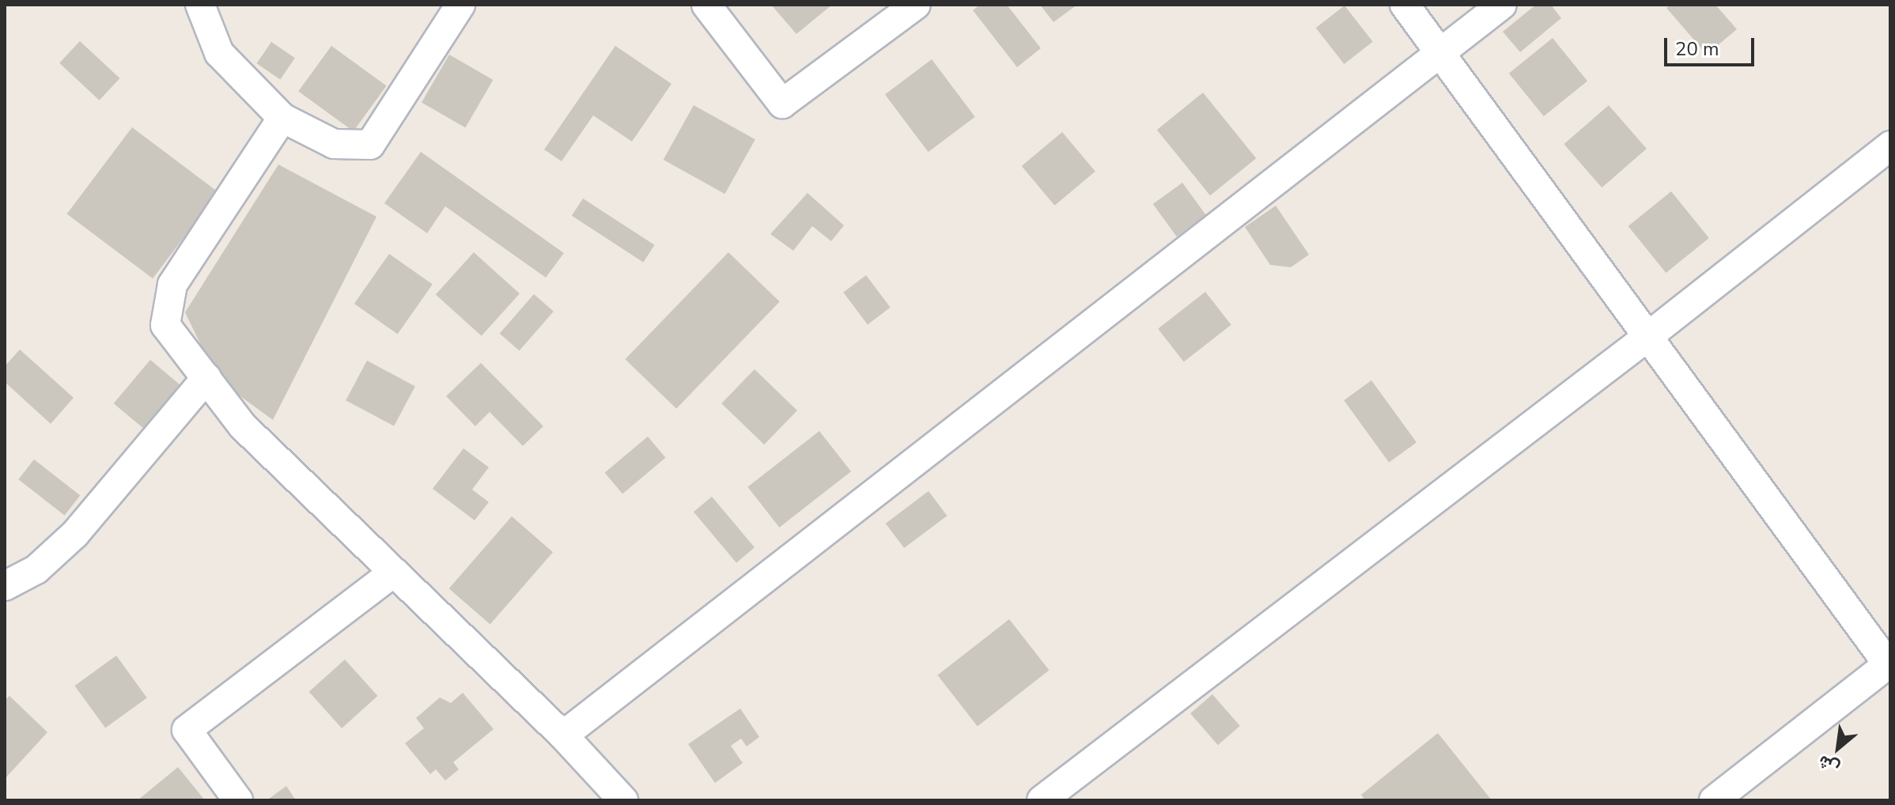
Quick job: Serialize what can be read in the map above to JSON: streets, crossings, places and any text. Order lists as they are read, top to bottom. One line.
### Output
{"scale_bar":"20 m","north":"bottom left"}
